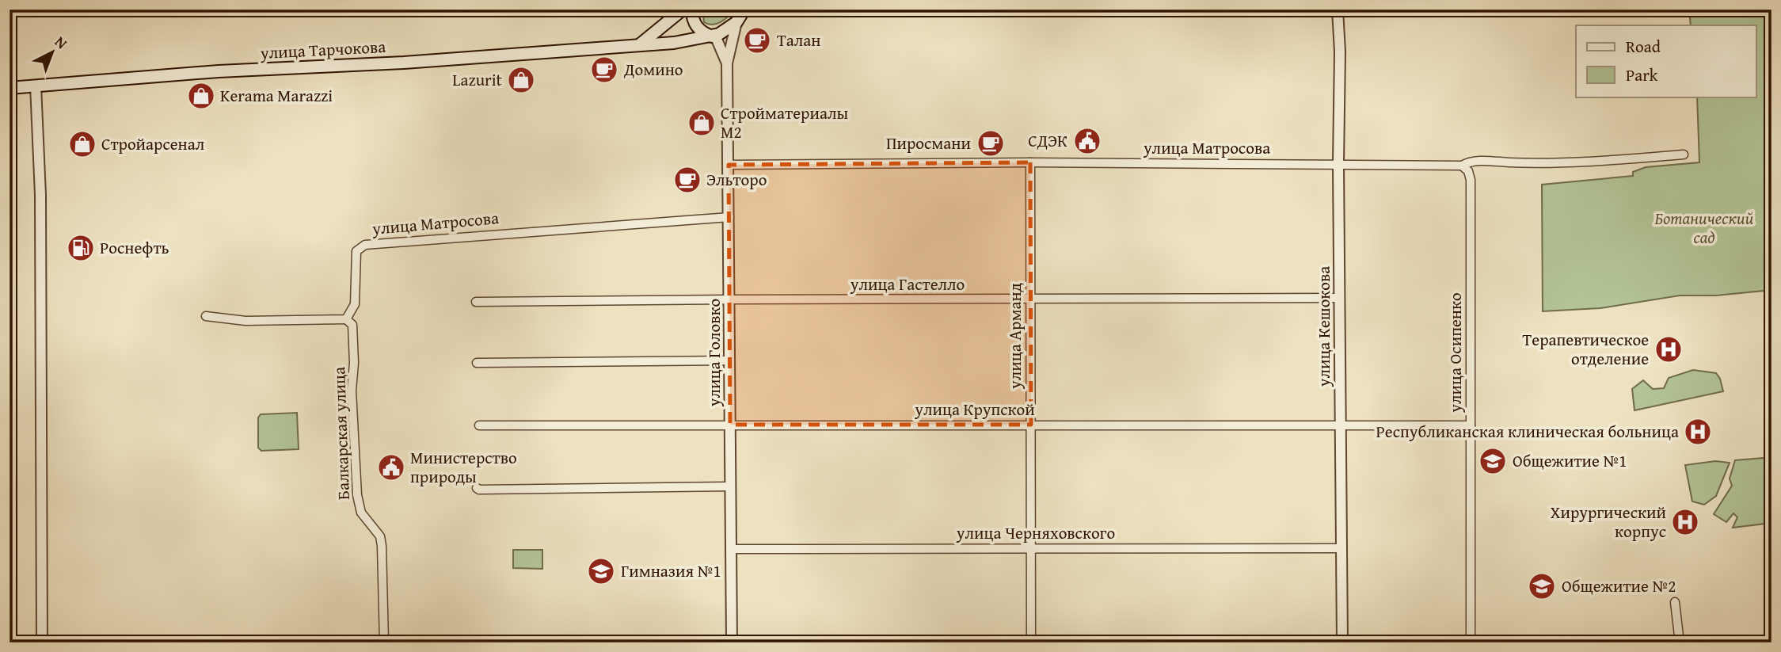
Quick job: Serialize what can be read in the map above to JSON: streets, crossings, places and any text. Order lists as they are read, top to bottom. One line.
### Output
{"streets":{"main road":["улица Тарчокова"],"street":["улица Матросова","улица Гастелло","улица Кешокова","улица Арманд","улица Головко","улица Осипенко","улица Крупской","Балкарская улица","улица Черняховского"]},"crossings":[["улица Матросова","улица Кешокова"],["улица Матросова","улица Арманд"],["улица Матросова","улица Головко"],["улица Матросова","улица Осипенко"],["улица Матросова","Балкарская улица"],["улица Гастелло","улица Кешокова"],["улица Гастелло","улица Арманд"],["улица Гастелло","улица Головко"],["улица Кешокова","улица Крупской"],["улица Кешокова","улица Черняховского"],["улица Арманд","улица Крупской"],["улица Арманд","улица Черняховского"],["улица Головко","улица Крупской"],["улица Головко","улица Черняховского"],["улица Осипенко","улица Крупской"]],"parks":["Ботанический сад"],"places":{"cafe":["Талан","Домино","Пиросмани","Эльторо"],"shop":["Lazurit","Kerama Marazzi","Стройматериалы М2","Стройарсенал"],"public building":["СДЭК","Министерство природы"],"fuel station":["Роснефть"],"hospital":["Терапевтическое отделение","Республиканская клиническая больница","Хирургический корпус"],"school or university":["Общежитие №1","Гимназия №1","Общежитие №2"]},"legend":["Road","Park"],"north":"top right"}
